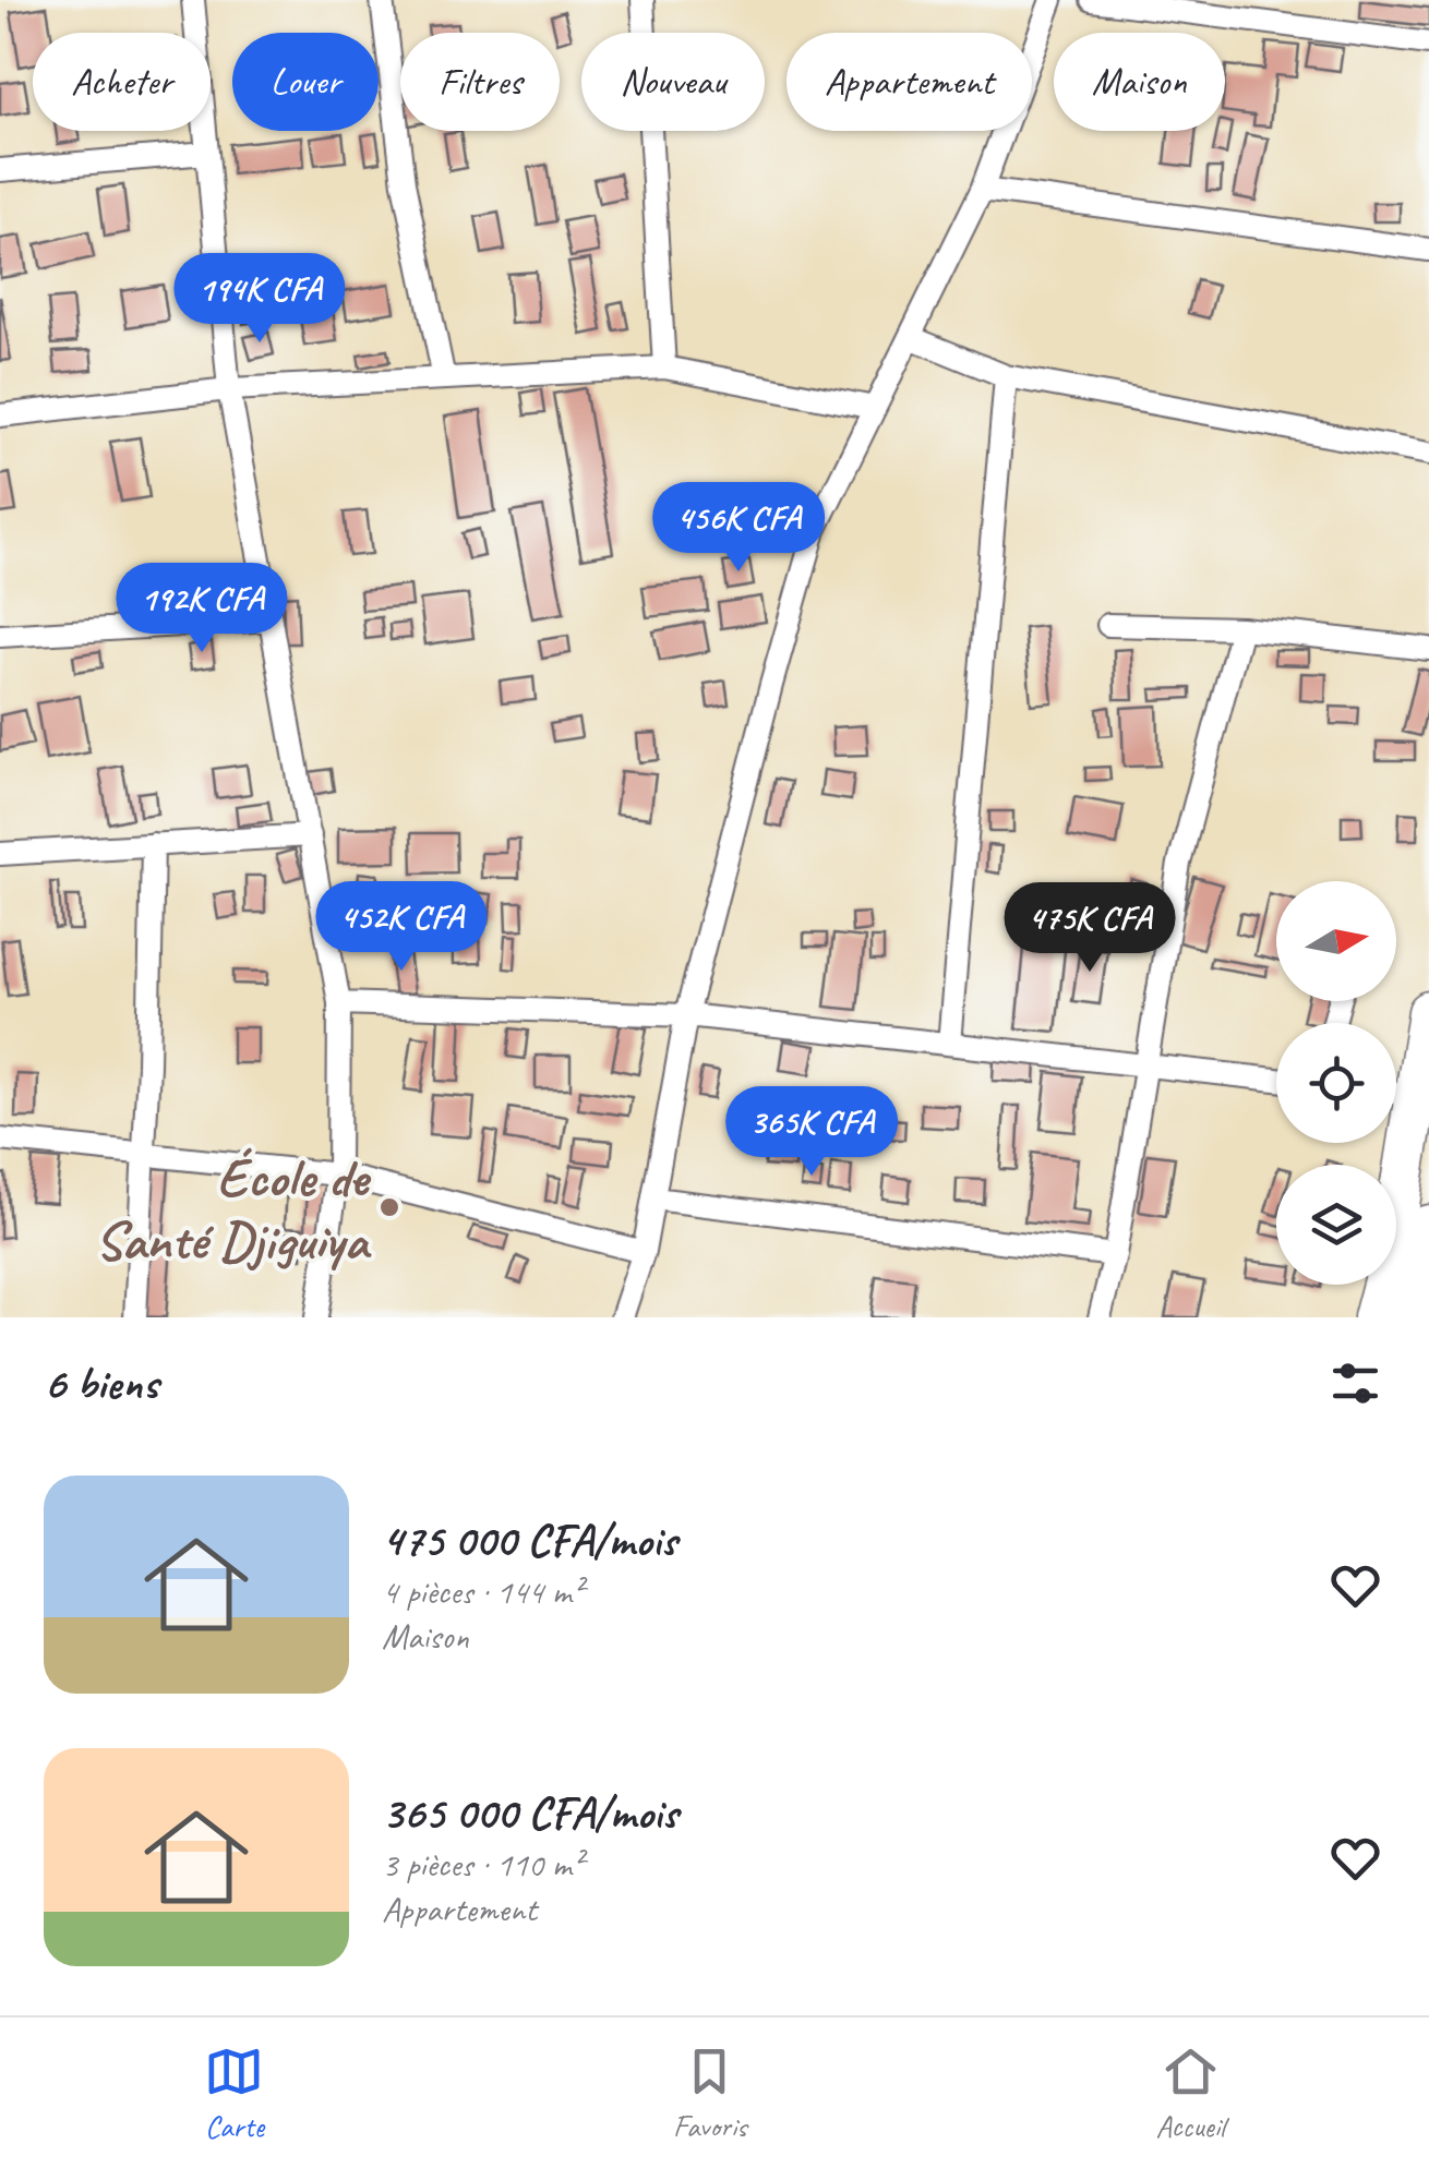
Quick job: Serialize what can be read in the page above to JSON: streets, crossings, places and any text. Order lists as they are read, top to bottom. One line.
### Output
{"places":["École de Santé Djiguiya"],"north":"right","page":{"chip":["Acheter","Louer","Filtres","Nouveau","Appartement","Maison"],"price":["194K CFA","456K CFA","192K CFA","452K CFA","475K CFA","365K CFA"],"heading":"6 biens","list":[{"name":"475 000 CFA/mois","note":"4 pièces · 144 m² · Maison"},{"name":"365 000 CFA/mois","note":"3 pièces · 110 m² · Appartement"}],"tabs":["Carte","Favoris","Accueil"]}}
